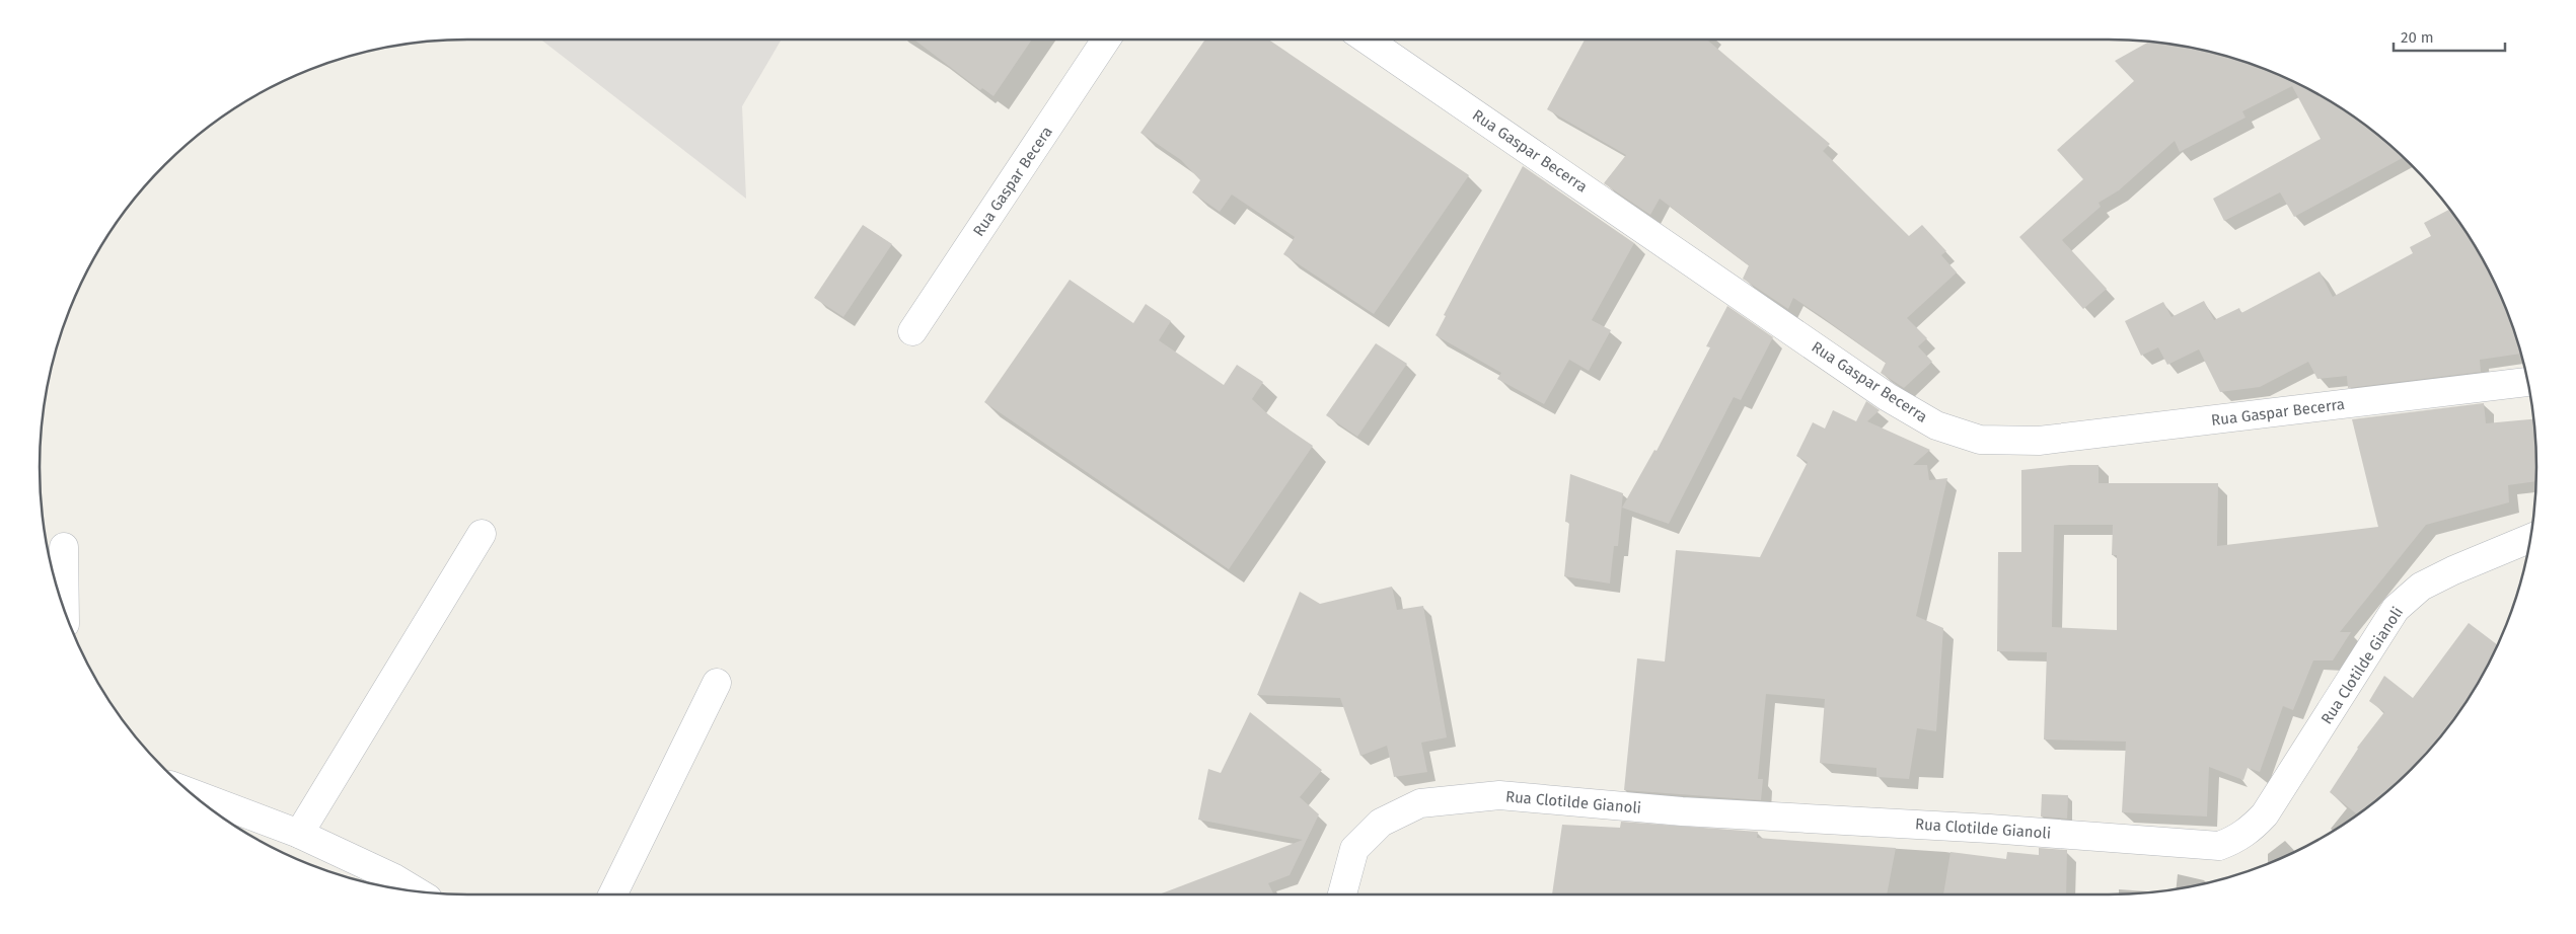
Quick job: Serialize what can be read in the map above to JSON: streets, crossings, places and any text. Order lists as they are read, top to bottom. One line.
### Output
{"streets":{"street":["Rua Gaspar Becerra","Rua Gaspar Becera","Rua Clotilde Gianoli"]},"scale_bar":"20 m"}
